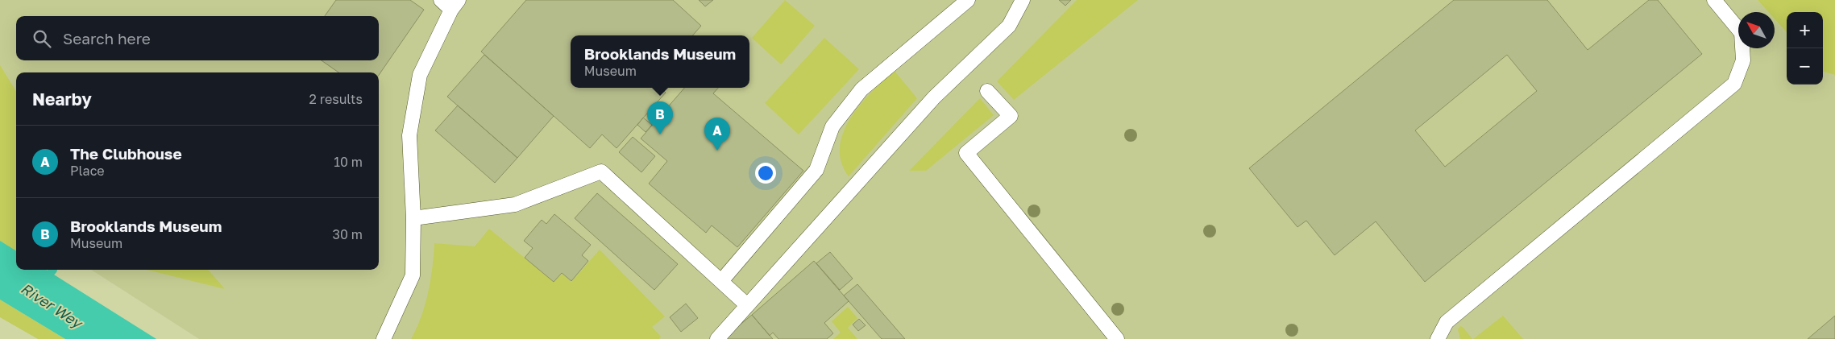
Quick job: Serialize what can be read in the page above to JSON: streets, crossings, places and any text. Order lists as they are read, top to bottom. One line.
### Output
{"water":["River Wey"],"north":"top left","page":{"map_buttons":["+","−"],"search":"Search here","popup":["Brooklands Museum","Museum"],"heading":["Nearby","2 results"],"pins":["B","A"],"list":[{"mark":"A","name":"The Clubhouse","note":"Place","value":"10 m"},{"mark":"B","name":"Brooklands Museum","note":"Museum","value":"30 m"}]}}
